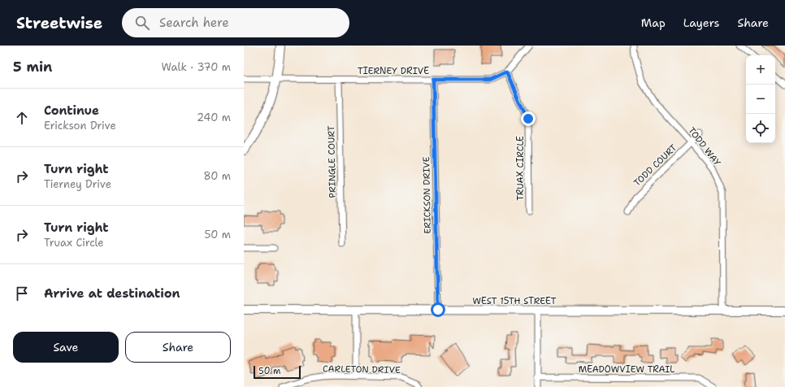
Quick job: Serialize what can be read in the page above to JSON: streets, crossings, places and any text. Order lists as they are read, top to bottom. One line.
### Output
{"streets":{"street":["TIERNEY DRIVE","TODD WAY","PRINGLE COURT","TODD COURT","TRUAX CIRCLE","ERICKSON DRIVE","WEST 15TH STREET","CARLETON DRIVE","MEADOWVIEW TRAIL"]},"crossings":[["TIERNEY DRIVE","PRINGLE COURT"],["TIERNEY DRIVE","TRUAX CIRCLE"],["TIERNEY DRIVE","ERICKSON DRIVE"],["TODD WAY","TODD COURT"],["TODD WAY","WEST 15TH STREET"],["ERICKSON DRIVE","WEST 15TH STREET"]],"scale_bar":"50 m","page":{"header":"Streetwise","search":"Search here","nav":["Map","Layers","Share"],"heading":["5 min","Walk · 370 m"],"map_buttons":["+","−"],"list":[["Continue","Erickson Drive","240 m"],["Turn right","Tierney Drive","80 m"],["Turn right","Truax Circle","50 m"],"Arrive at destination"],"buttons":["Save","Share"],"scale":"50 m"}}
